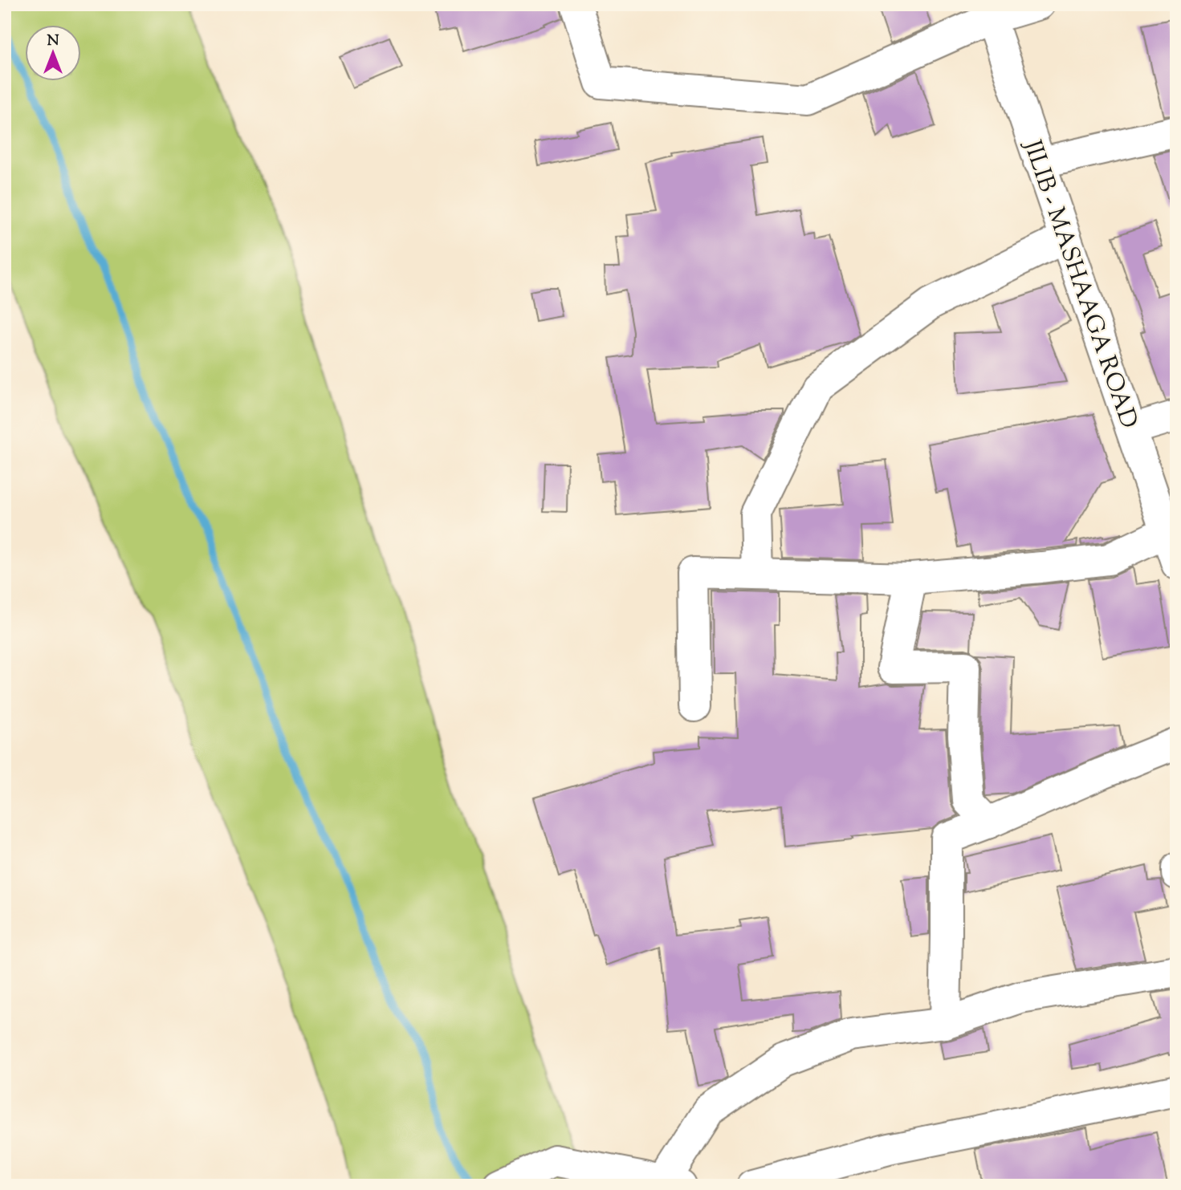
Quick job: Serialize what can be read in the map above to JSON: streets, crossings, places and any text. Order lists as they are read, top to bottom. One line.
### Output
{"streets":{"street":["JILIB - MASHAAGA ROAD"]},"north":"top"}
